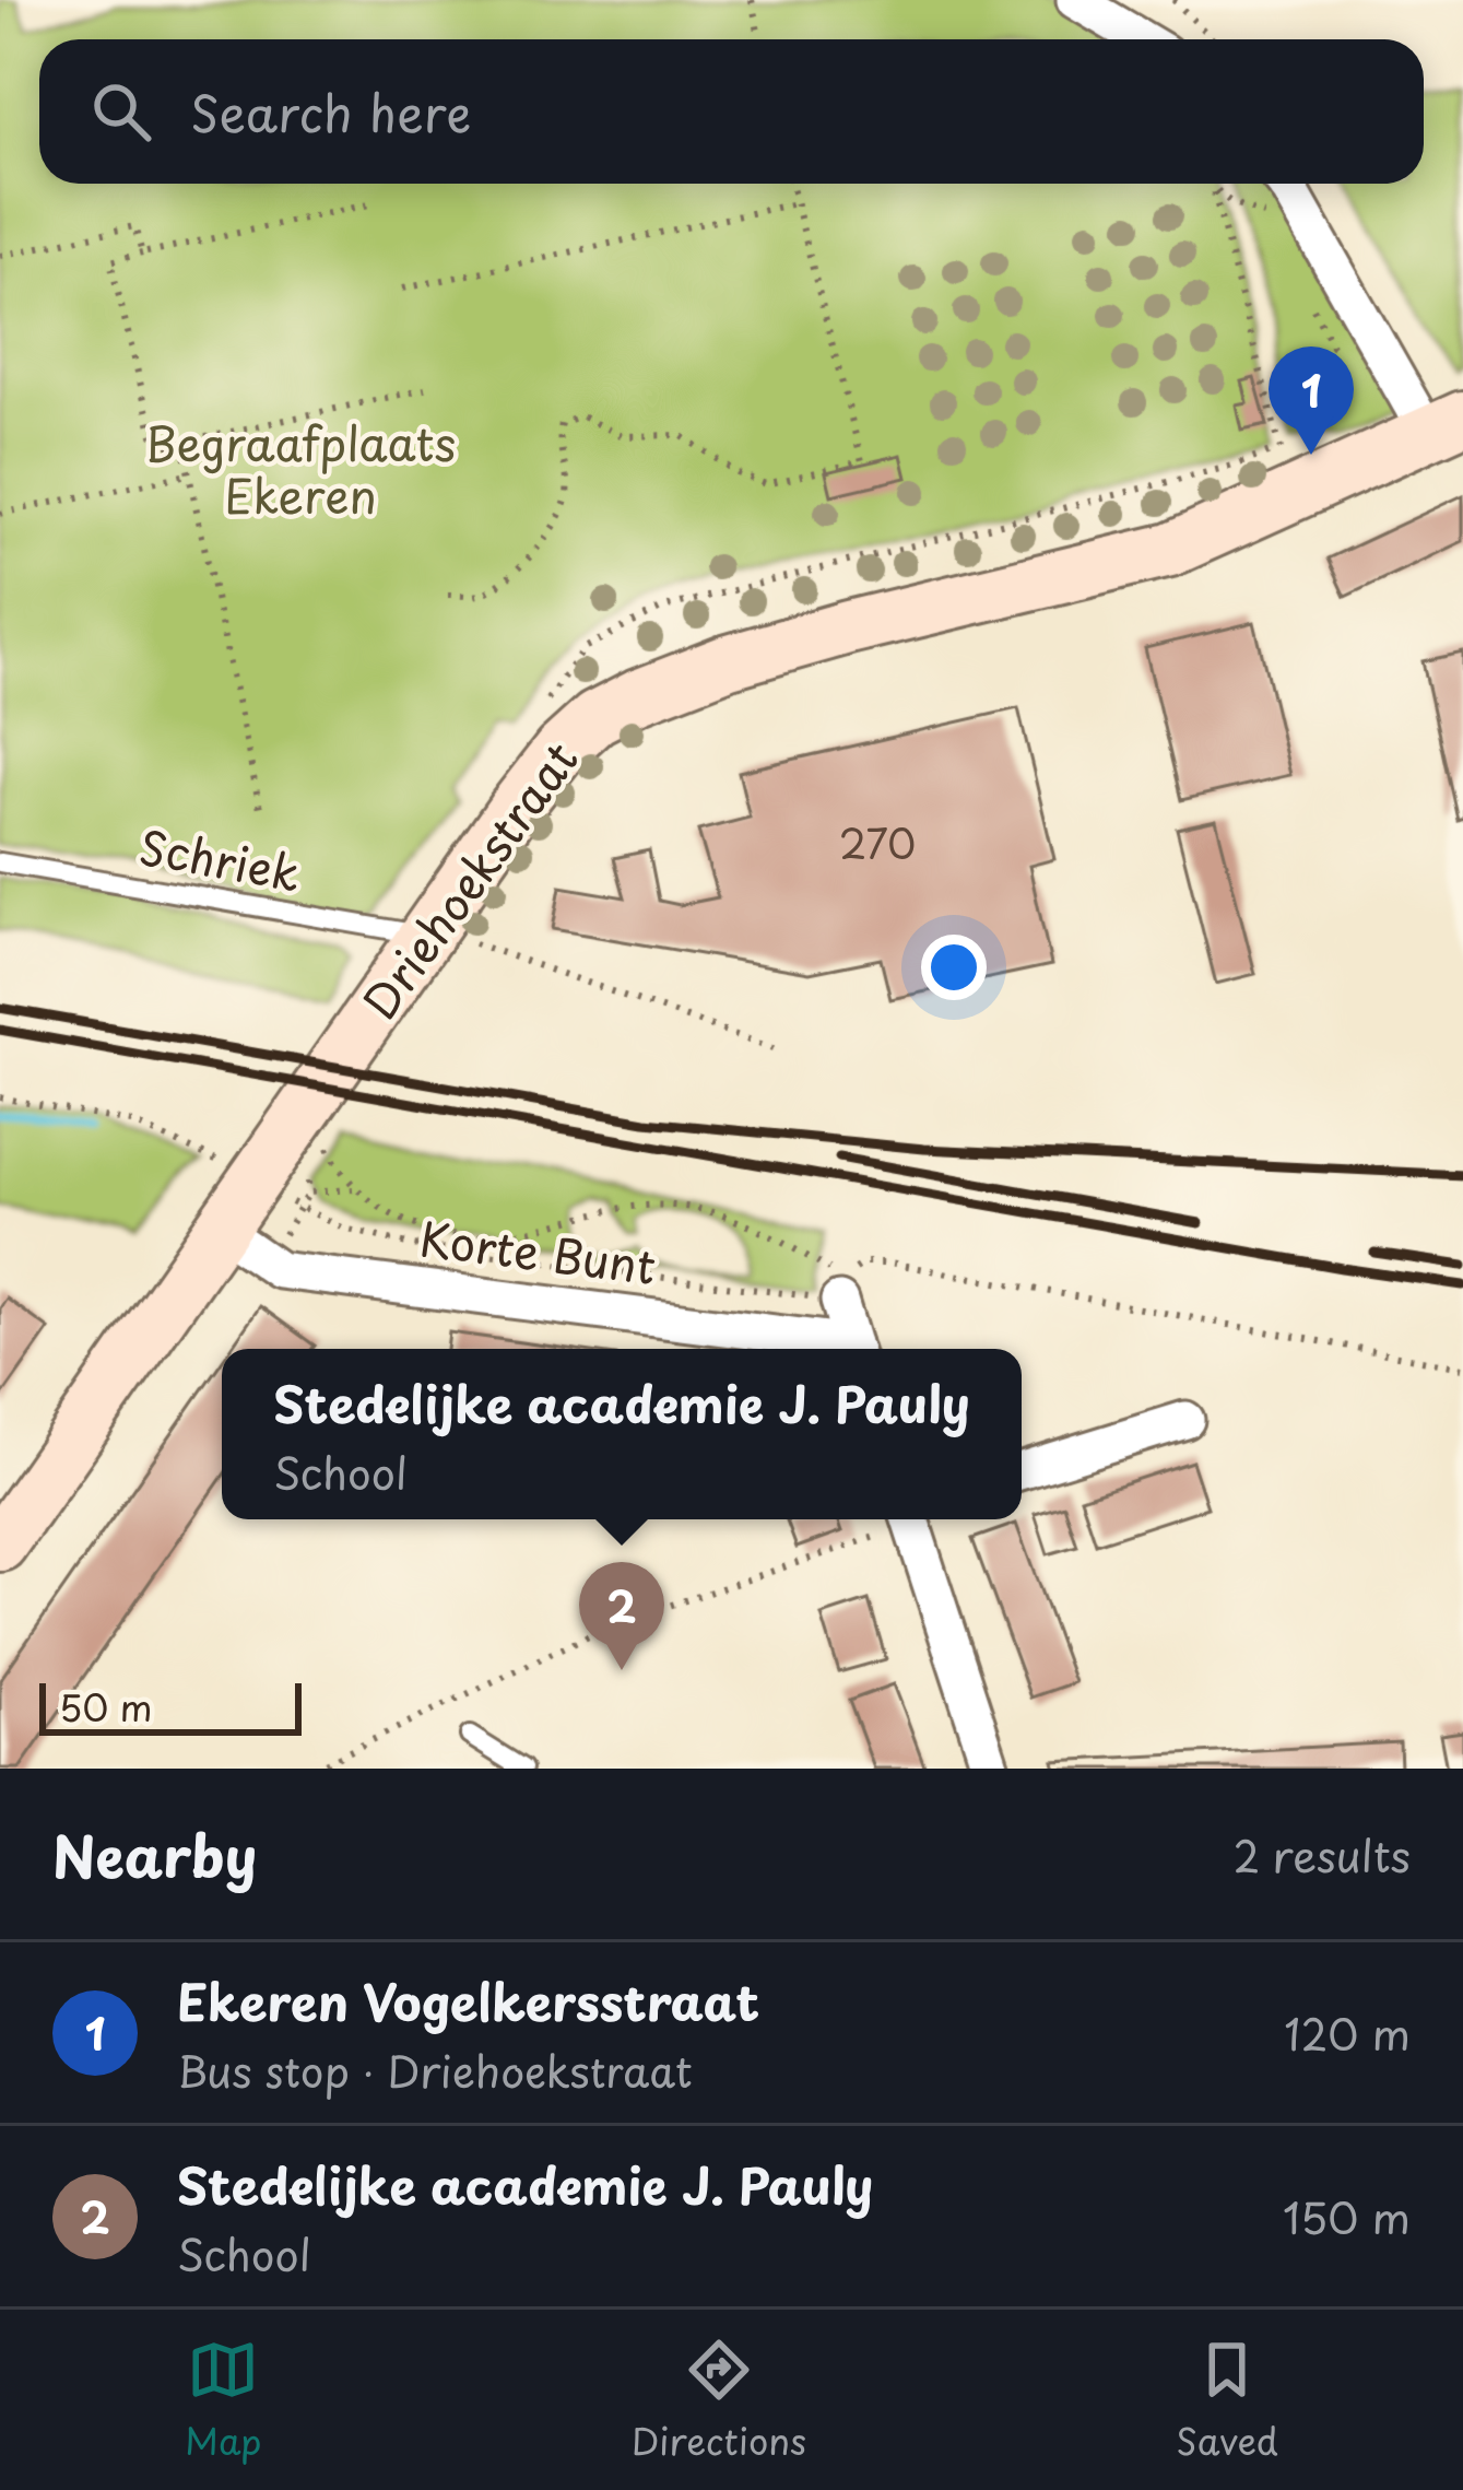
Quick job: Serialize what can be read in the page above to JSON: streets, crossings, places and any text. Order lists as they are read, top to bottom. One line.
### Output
{"streets":{"street":["Driehoekstraat","Korte Bunt"],"lane":["Schriek"]},"crossings":[["Schriek","Driehoekstraat"],["Driehoekstraat","Korte Bunt"]],"parks":["Begraafplaats Ekeren"],"house_numbers":["270"],"scale_bar":"50 m","page":{"search":"Search here","pins":["1","2"],"popup":["Stedelijke academie J. Pauly","School"],"scale":"50 m","heading":["Nearby","2 results"],"list":[{"mark":"1","name":"Ekeren Vogelkersstraat","note":"Bus stop · Driehoekstraat","value":"120 m"},{"mark":"2","name":"Stedelijke academie J. Pauly","note":"School","value":"150 m"}],"nav":["Map","Directions","Saved"]}}
